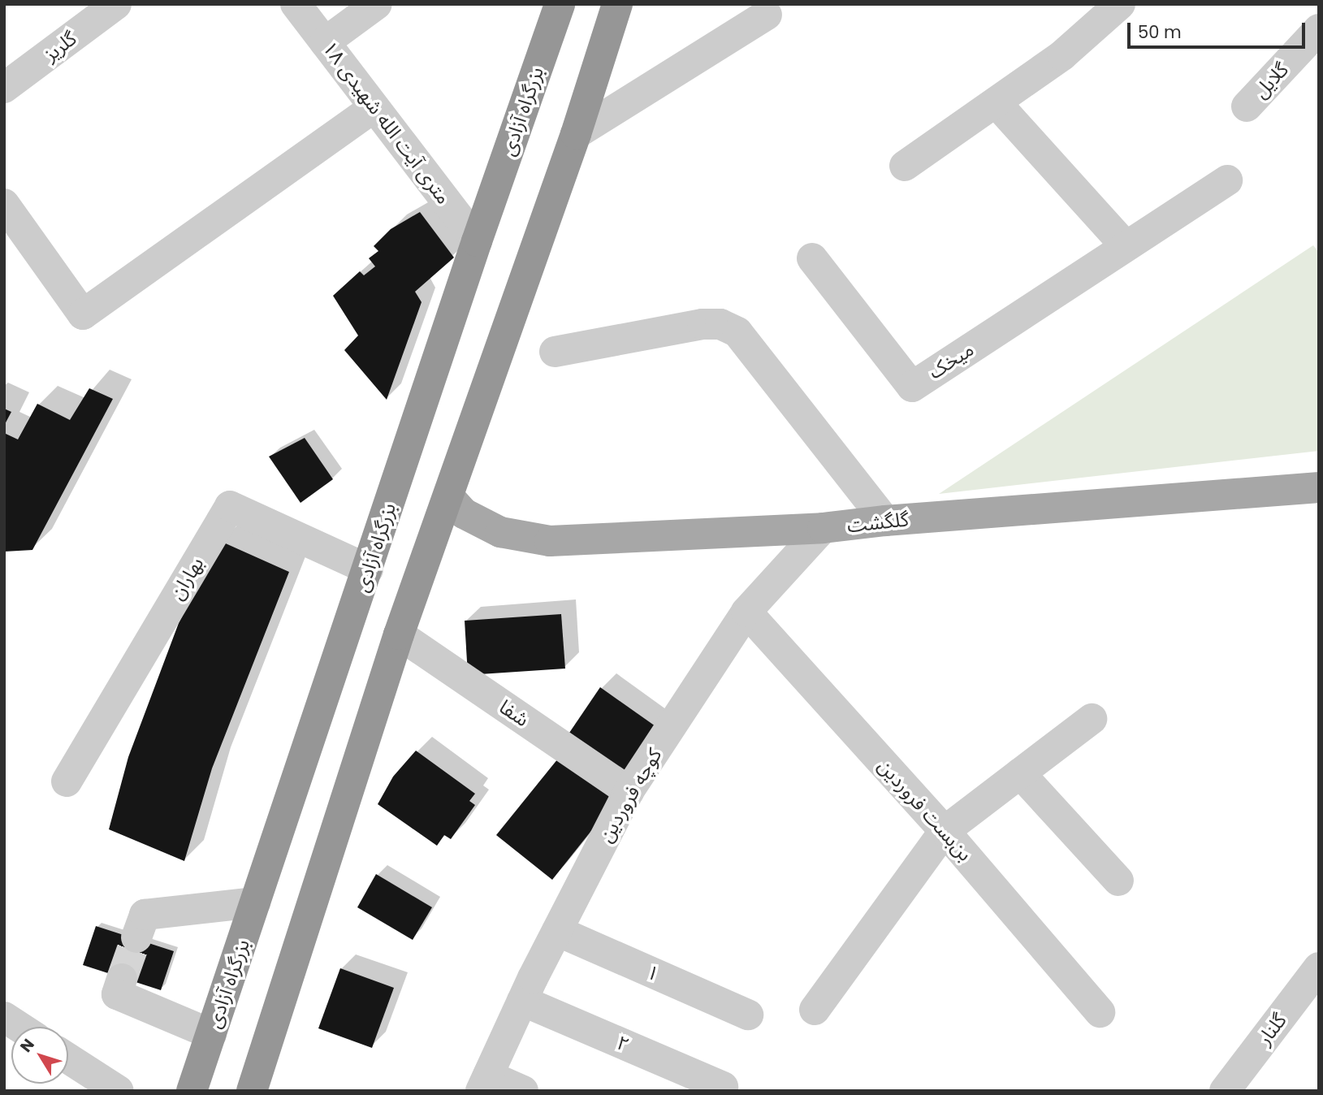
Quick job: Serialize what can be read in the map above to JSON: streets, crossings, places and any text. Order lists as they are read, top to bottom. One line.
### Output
{"streets":{"highway":["بزرگراه آزادی"],"main road":["گلگشت"],"street":["گلریز","گلایل","۱۸ متری آیت الله شهیدی","میخک","بهاران","شفا","کوچه فروردین","بن‌بست فروردین","۱","گلنار","۲"]},"crossings":[["بزرگراه آزادی","۱۸ متری آیت الله شهیدی"],["بزرگراه آزادی","بهاران"],["گلگشت","کوچه فروردین"],["شفا","کوچه فروردین"],["کوچه فروردین","بن‌بست فروردین"],["کوچه فروردین","۱"],["کوچه فروردین","۲"]],"scale_bar":"50 m","north":"top left"}
